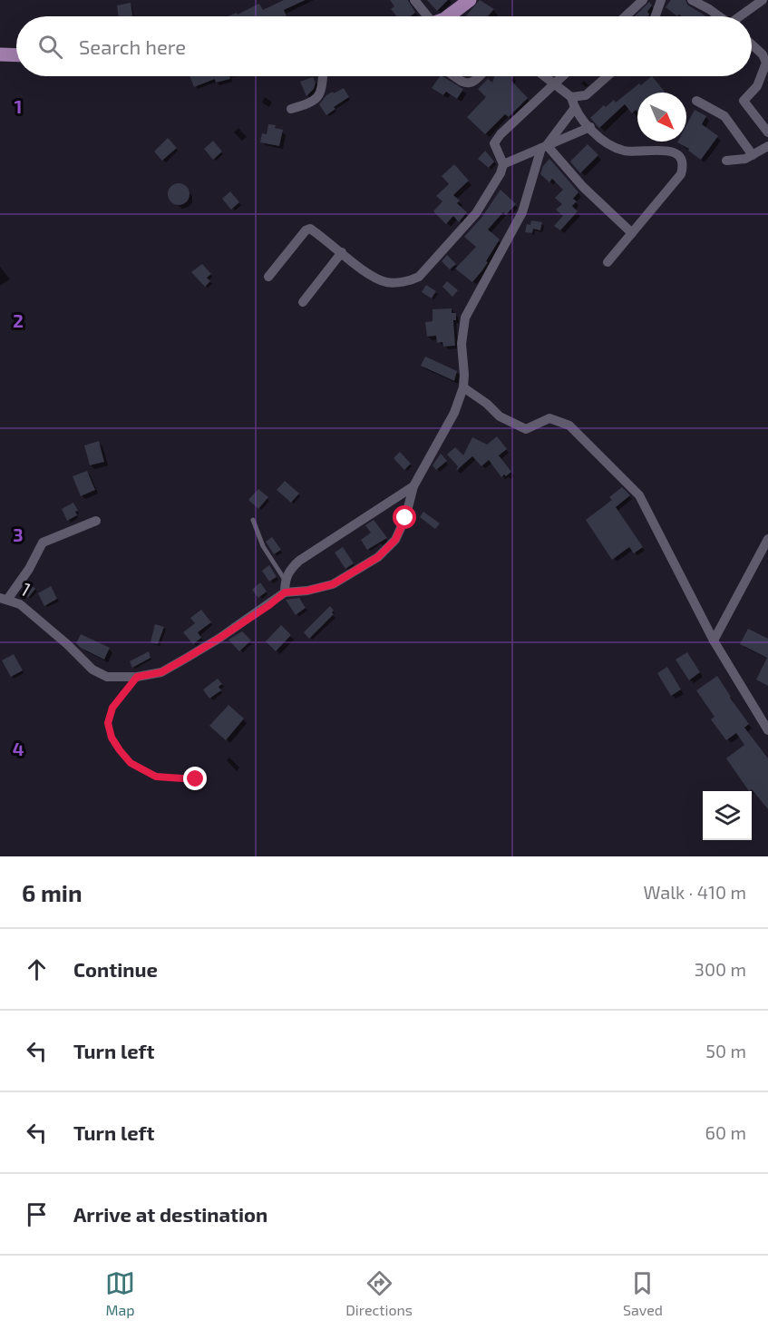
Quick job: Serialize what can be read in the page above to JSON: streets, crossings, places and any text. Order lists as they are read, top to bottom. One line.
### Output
{"streets":{"street":["1"]},"north":"bottom right","page":{"search":"Search here","heading":["6 min","Walk · 410 m"],"list":[["Continue","300 m"],["Turn left","50 m"],["Turn left","60 m"],"Arrive at destination"],"nav":["Map","Directions","Saved"]},"grid":{"rows":["1","2","3","4"]}}
